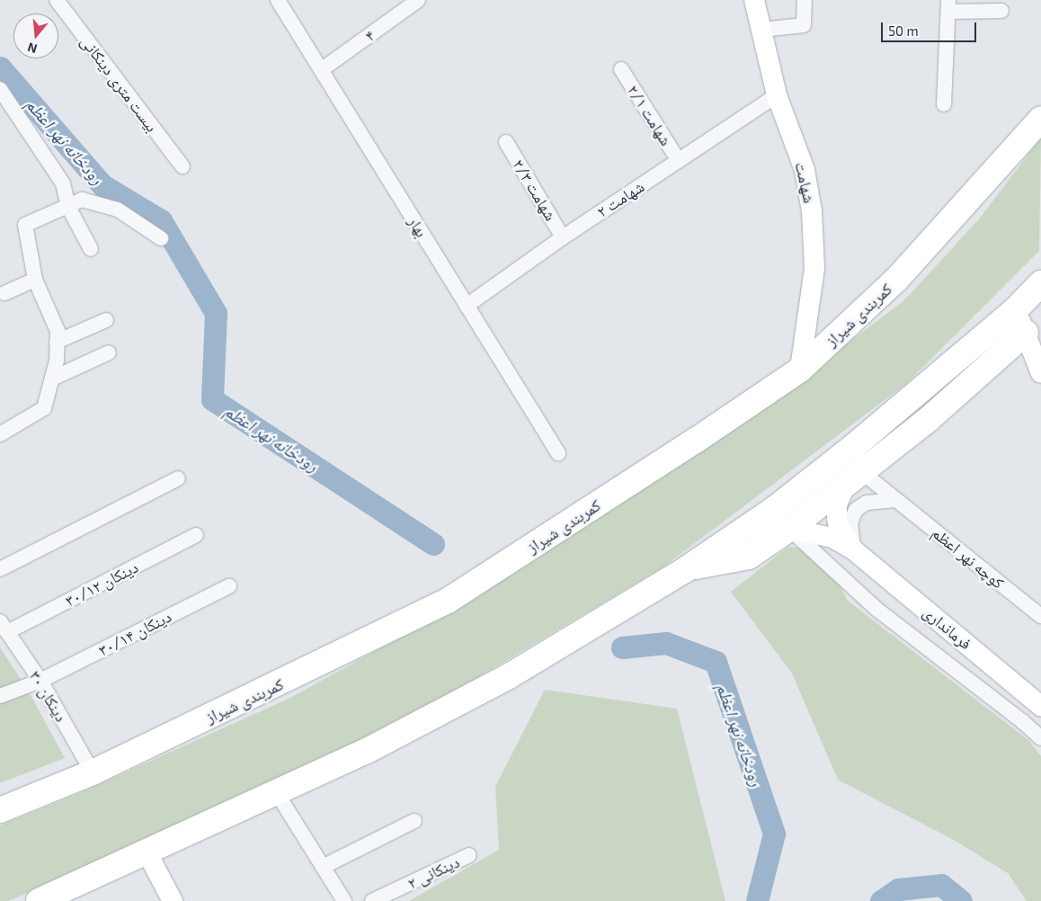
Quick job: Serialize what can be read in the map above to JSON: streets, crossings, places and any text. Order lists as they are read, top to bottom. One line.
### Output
{"streets":{"highway":["کمربندی شیراز"],"street":["۴","بیست متری دینکانی","۲/۱ شهامت","شهامت","۲/۳ شهامت","۲ شهامت","بهار","کوچه نهر اعظم","۳۰/۱۲ دینکان","فرمانداری","۳۰/۱۴ دینکان","۳۰ دینکان","۲ دینکانی"]},"crossings":[["۴","بهار"],["۲/۱ شهامت","۲ شهامت"],["شهامت","۲ شهامت"],["شهامت","کمربندی شیراز"],["۲/۳ شهامت","۲ شهامت"],["۲ شهامت","بهار"],["کمربندی شیراز","۳۰ دینکان"],["کوچه نهر اعظم","فرمانداری"],["۳۰/۱۲ دینکان","۳۰ دینکان"],["۳۰/۱۴ دینکان","۳۰ دینکان"]],"water":["رودخانه نهر اعظم"],"scale_bar":"50 m","north":"bottom"}
